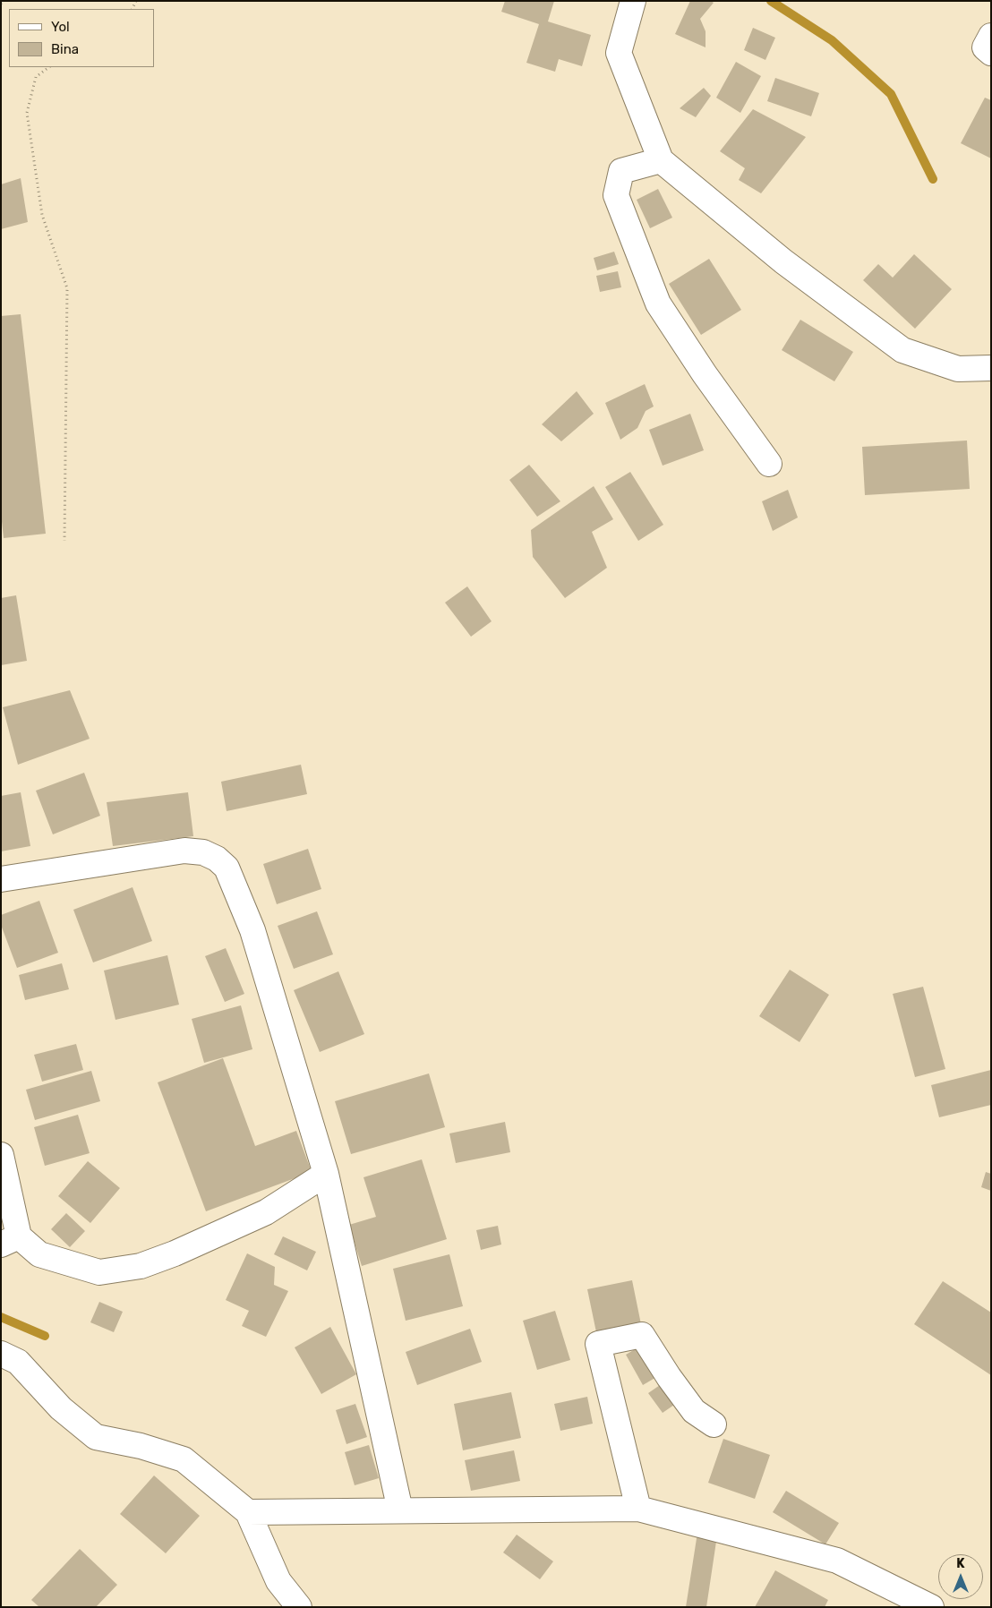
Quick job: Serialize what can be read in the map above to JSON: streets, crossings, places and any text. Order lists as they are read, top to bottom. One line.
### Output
{"legend":["Yol","Bina"],"north":"top"}
